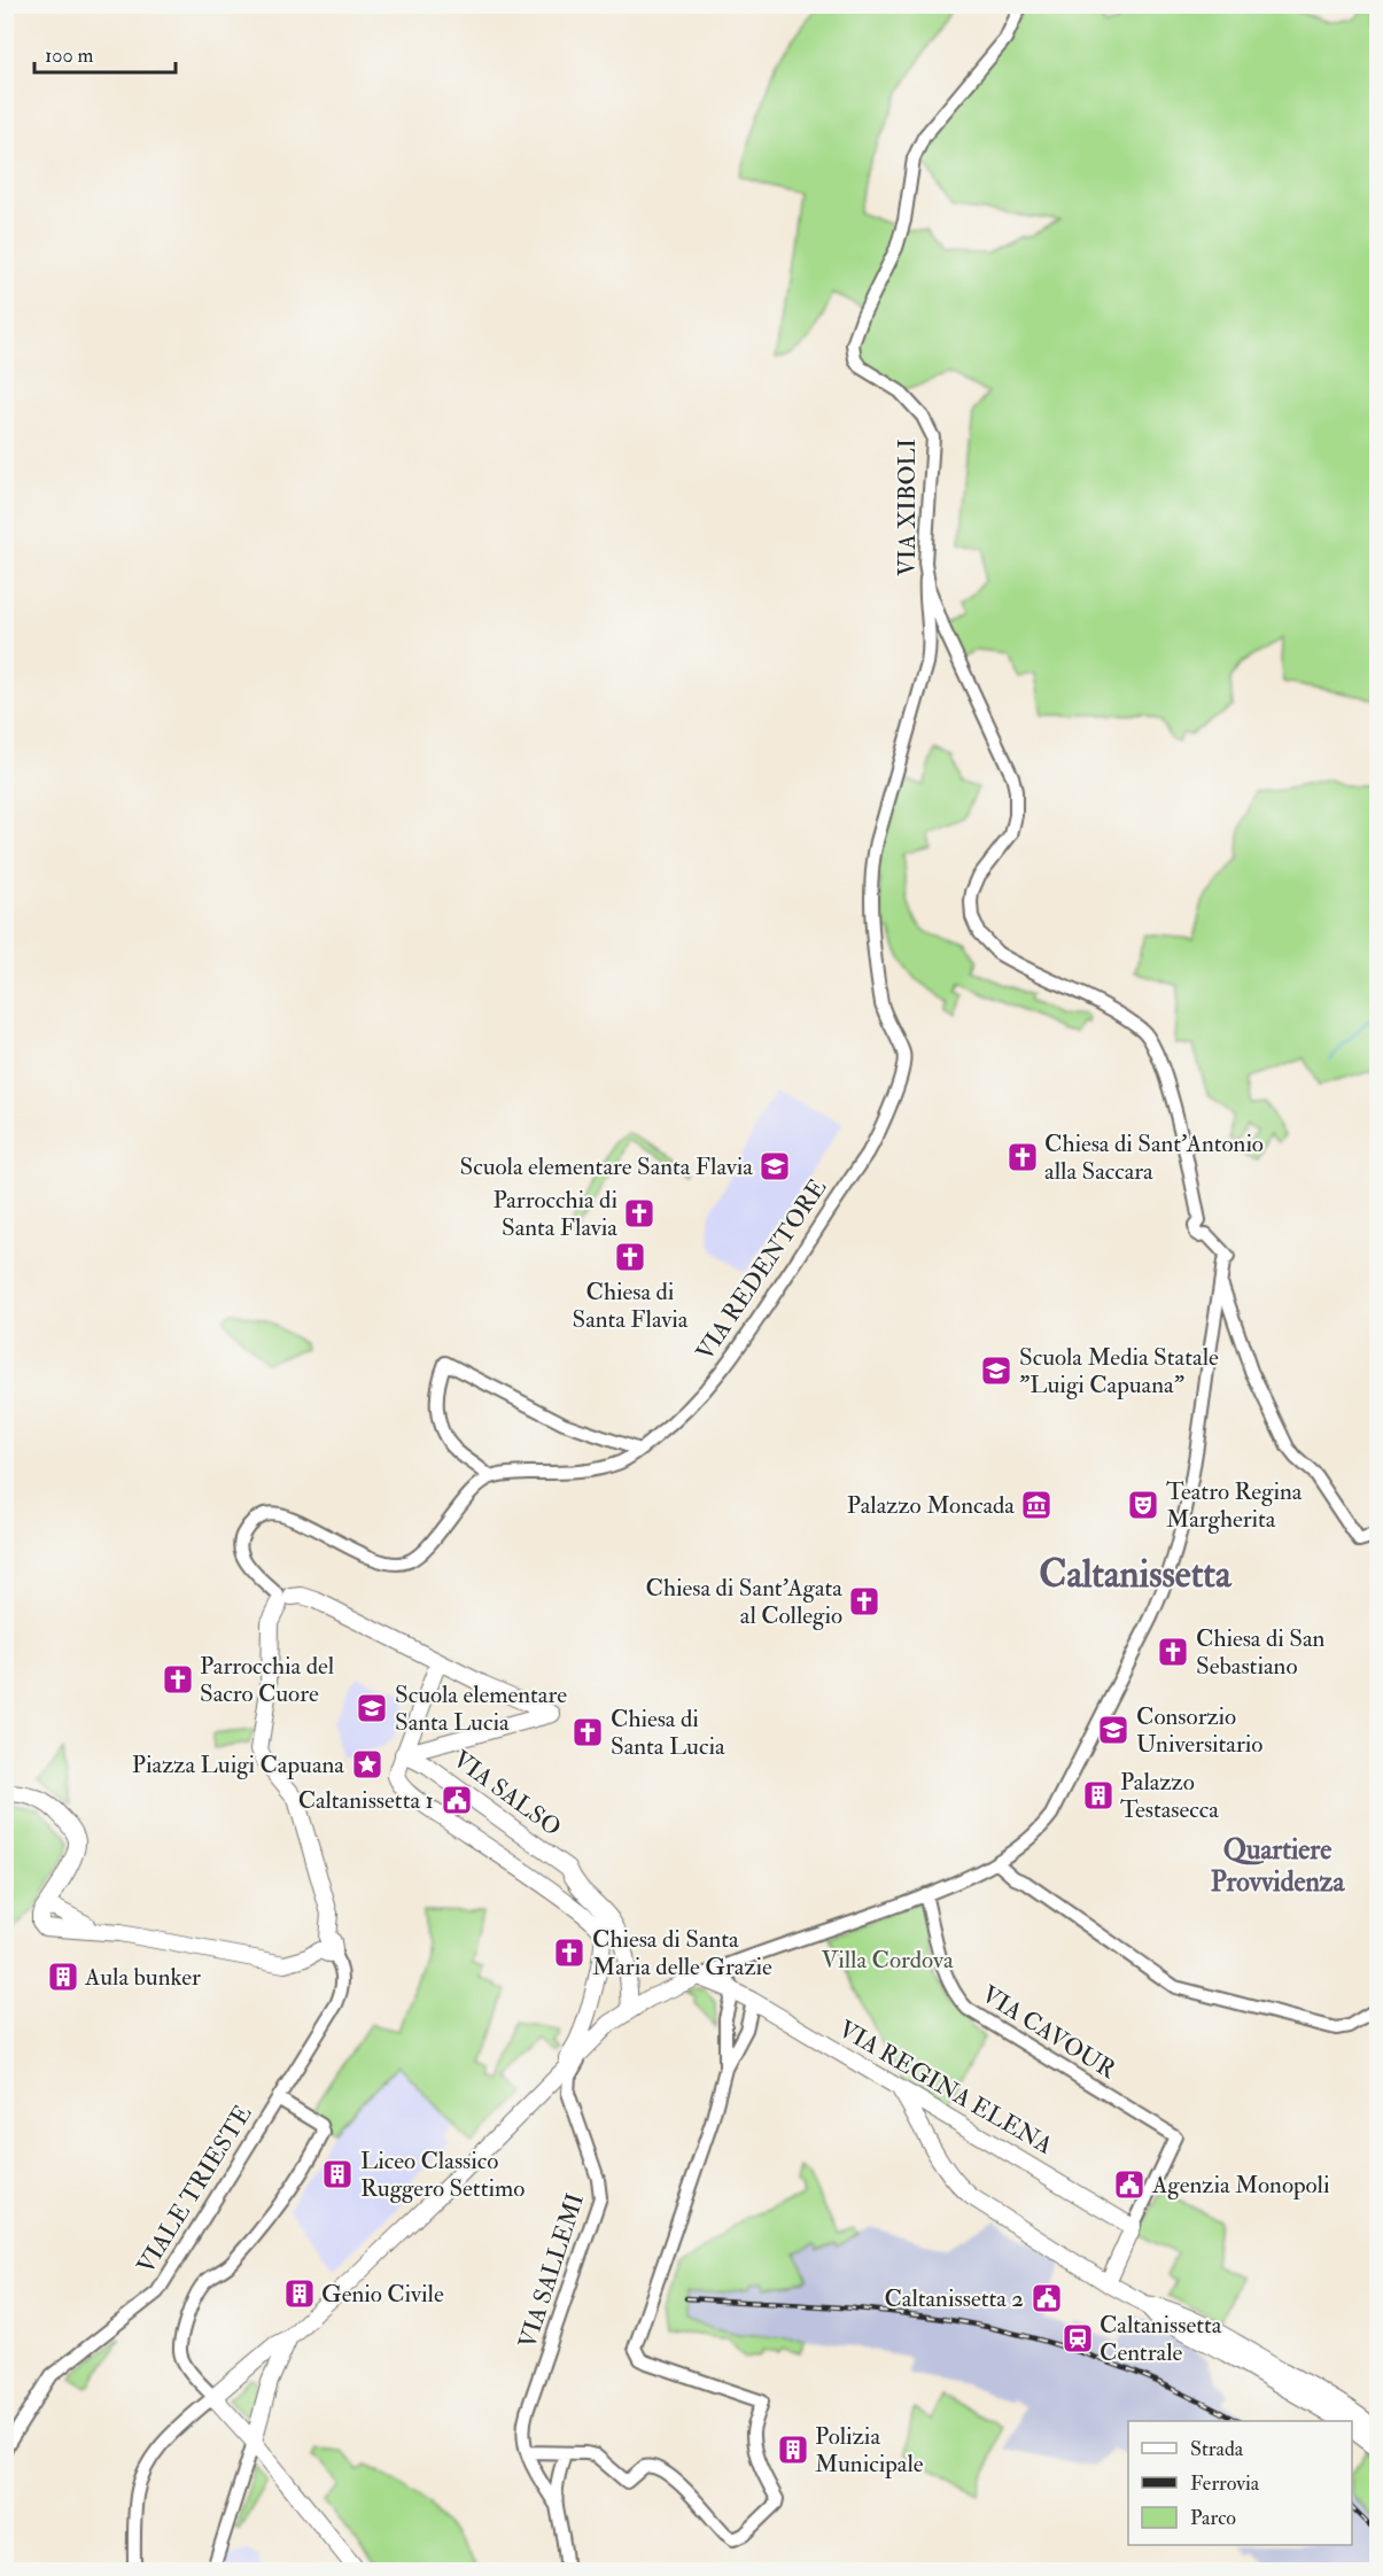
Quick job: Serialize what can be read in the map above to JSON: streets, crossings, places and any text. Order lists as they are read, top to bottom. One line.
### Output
{"streets":{"main road":["VIA SALSO","VIA REGINA ELENA"],"street":["VIA XIBOLI","VIA REDENTORE","VIA CAVOUR","VIALE TRIESTE","VIA SALLEMI"]},"crossings":[["VIA XIBOLI","VIA REDENTORE"],["VIA CAVOUR","VIA REGINA ELENA"]],"districts":["Caltanissetta","Quartiere Provvidenza"],"parks":["Villa Cordova"],"places":{"church":["Chiesa di Sant'Antonio alla Saccara","Parrocchia di Santa Flavia","Chiesa di Santa Flavia","Chiesa di Sant'Agata al Collegio","Chiesa di San Sebastiano","Parrocchia del Sacro Cuore","Chiesa di Santa Lucia","Chiesa di Santa Maria delle Grazie"],"school or university":["Scuola elementare Santa Flavia","Scuola Media Statale \"Luigi Capuana\"","Scuola elementare Santa Lucia","Consorzio Universitario"],"museum":["Palazzo Moncada"],"theatre":["Teatro Regina Margherita"],"place":["Piazza Luigi Capuana"],"building":["Palazzo Testasecca","Aula bunker","Liceo Classico Ruggero Settimo","Genio Civile","Polizia Municipale"],"public building":["Caltanissetta 1","Agenzia Monopoli","Caltanissetta 2"],"station":["Caltanissetta Centrale"]},"legend":["Strada","Ferrovia","Parco"],"scale_bar":"100 m"}
